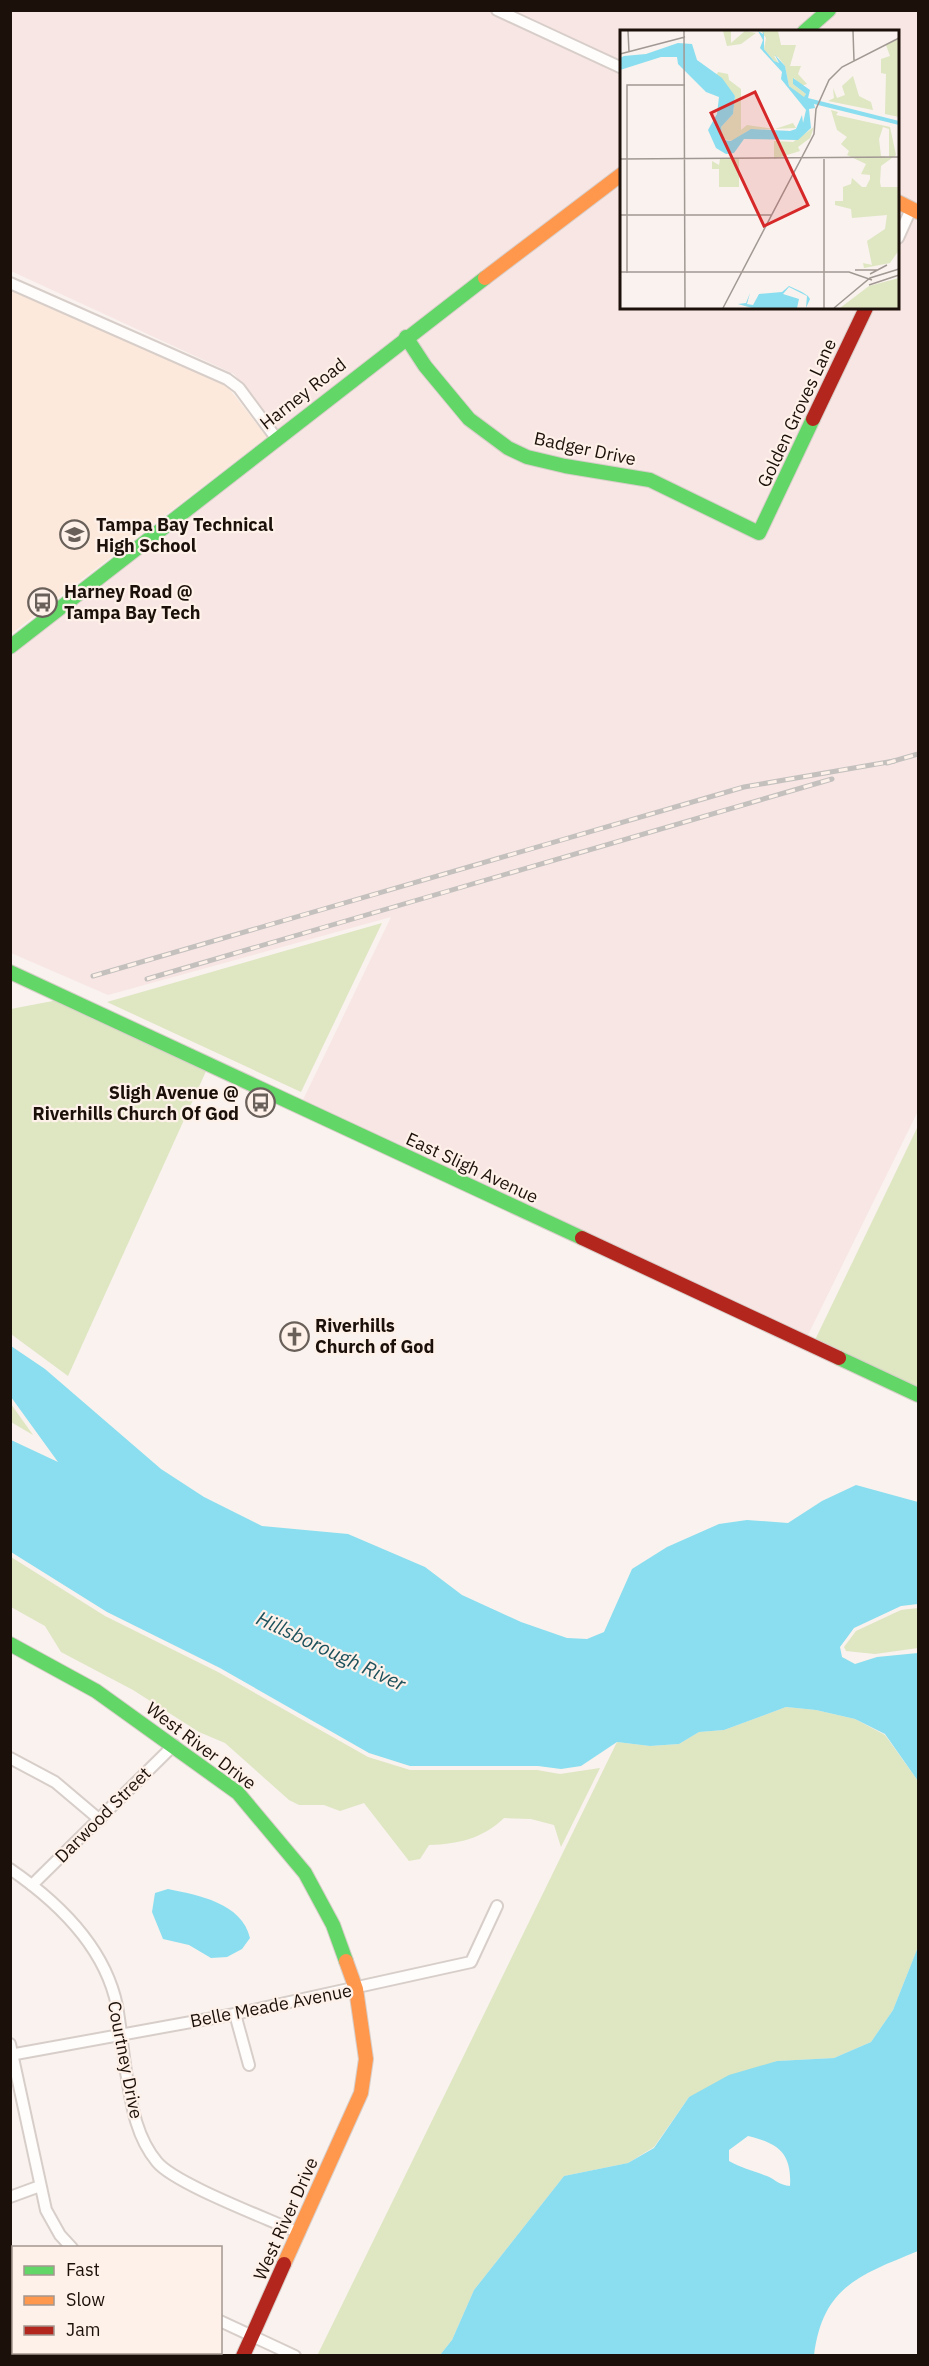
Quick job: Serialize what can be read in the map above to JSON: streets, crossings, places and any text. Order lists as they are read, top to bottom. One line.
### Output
{"streets":{"street":["Harney Road","Golden Groves Lane","Badger Drive","East Sligh Avenue","West River Drive","Darwood Street","Belle Meade Avenue","Courtney Drive"]},"crossings":[["Harney Road","Badger Drive"],["Golden Groves Lane","Badger Drive"],["West River Drive","Darwood Street"],["West River Drive","Belle Meade Avenue"],["West River Drive","Courtney Drive"],["Darwood Street","Courtney Drive"],["Belle Meade Avenue","Courtney Drive"]],"water":["Hillsborough River"],"places":{"school or university":["Tampa Bay Technical High School"],"bus stop":["Harney Road @ Tampa Bay Tech","Sligh Avenue @ Riverhills Church Of God"],"church":["Riverhills Church of God"]},"legend":["Fast","Slow","Jam"]}
